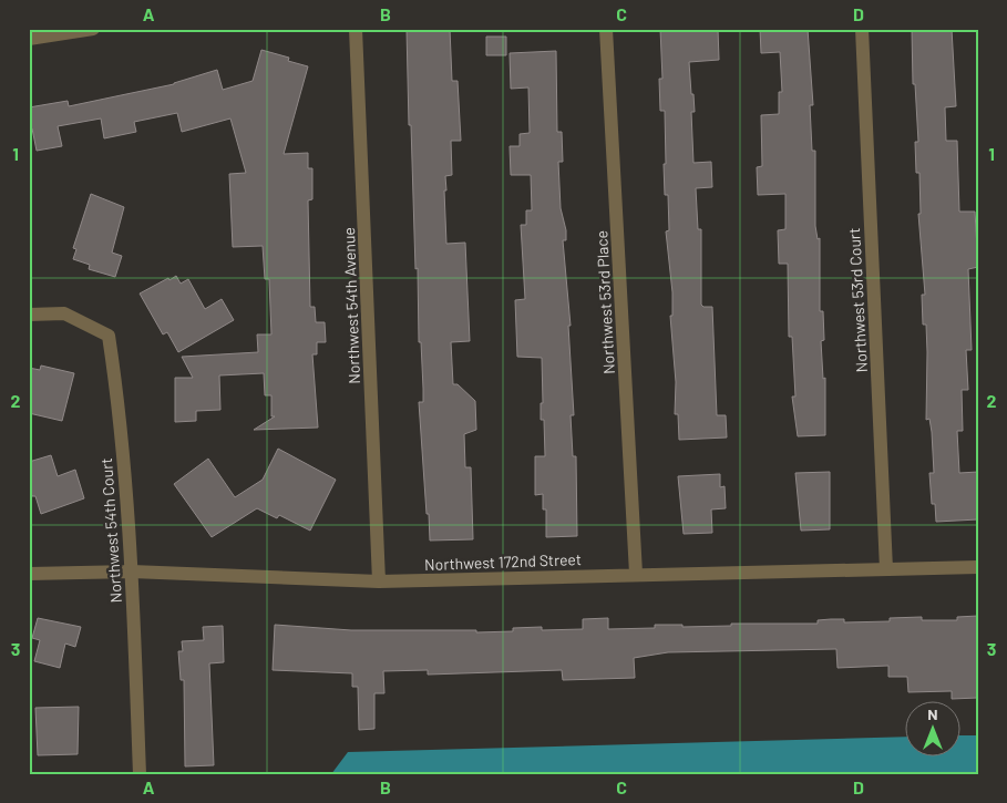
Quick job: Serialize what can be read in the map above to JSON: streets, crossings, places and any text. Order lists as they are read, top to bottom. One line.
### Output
{"streets":{"street":["Northwest 53rd Court","Northwest 53rd Place","Northwest 54th Avenue","Northwest 54th Court","Northwest 172nd Street"]},"crossings":[["Northwest 53rd Court","Northwest 172nd Street"],["Northwest 53rd Place","Northwest 172nd Street"],["Northwest 54th Avenue","Northwest 172nd Street"],["Northwest 54th Court","Northwest 172nd Street"]],"north":"top","grid":{"columns":["A","B","C","D"],"rows":["1","2","3"]}}
